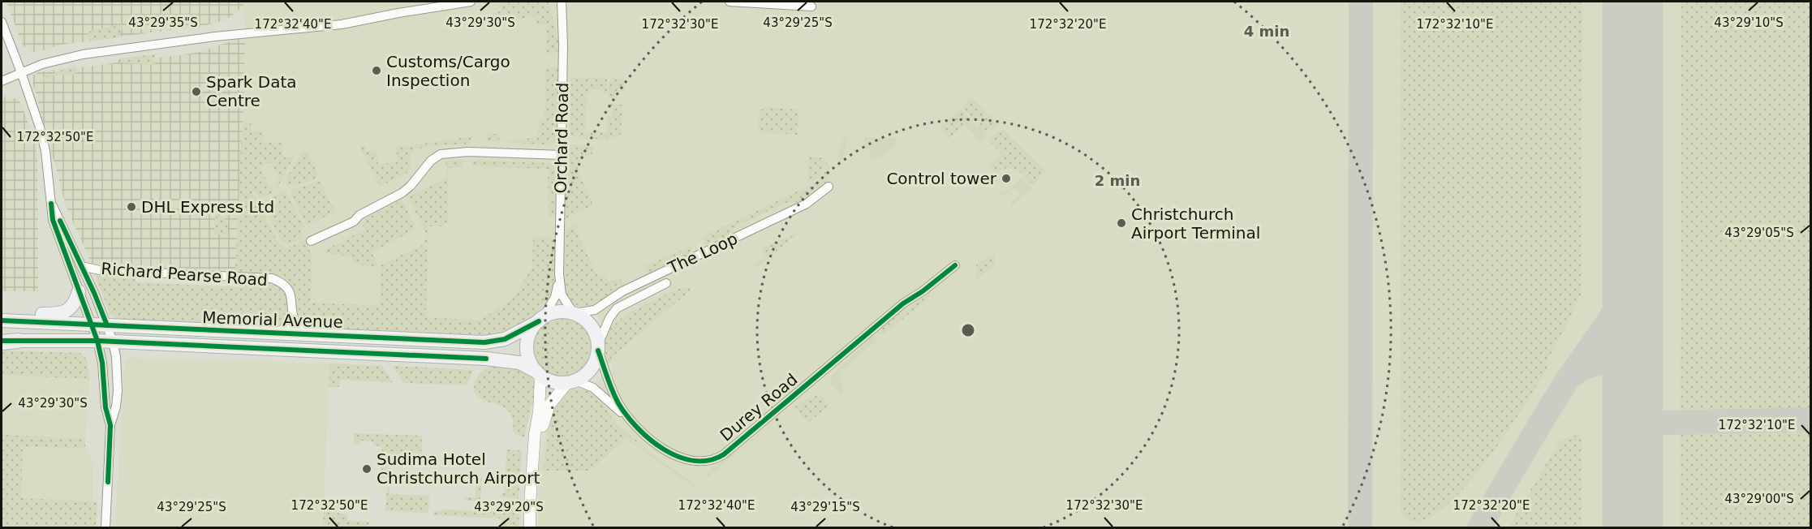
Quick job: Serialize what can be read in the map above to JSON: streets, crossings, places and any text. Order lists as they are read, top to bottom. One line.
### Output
{"streets":{"main road":["Memorial Avenue"],"street":["Orchard Road","The Loop","Richard Pearse Road","Durey Road"]},"crossings":[["Orchard Road","The Loop"],["Orchard Road","Memorial Avenue"],["Orchard Road","Durey Road"],["The Loop","Memorial Avenue"],["The Loop","Durey Road"],["Richard Pearse Road","Memorial Avenue"],["Memorial Avenue","Durey Road"]],"places":["Customs/Cargo Inspection","Spark Data Centre","Control tower","DHL Express Ltd","Christchurch Airport Terminal","Sudima Hotel Christchurch Airport"],"coordinates":["43°29'35\"S","43°29'30\"S","43°29'25\"S","43°29'10\"S","172°32'10\"E","172°32'40\"E","172°32'30\"E","172°32'20\"E","172°32'50\"E","43°29'05\"S","43°29'00\"S","43°29'20\"S","43°29'15\"S"],"rings":["4 min","2 min"]}
